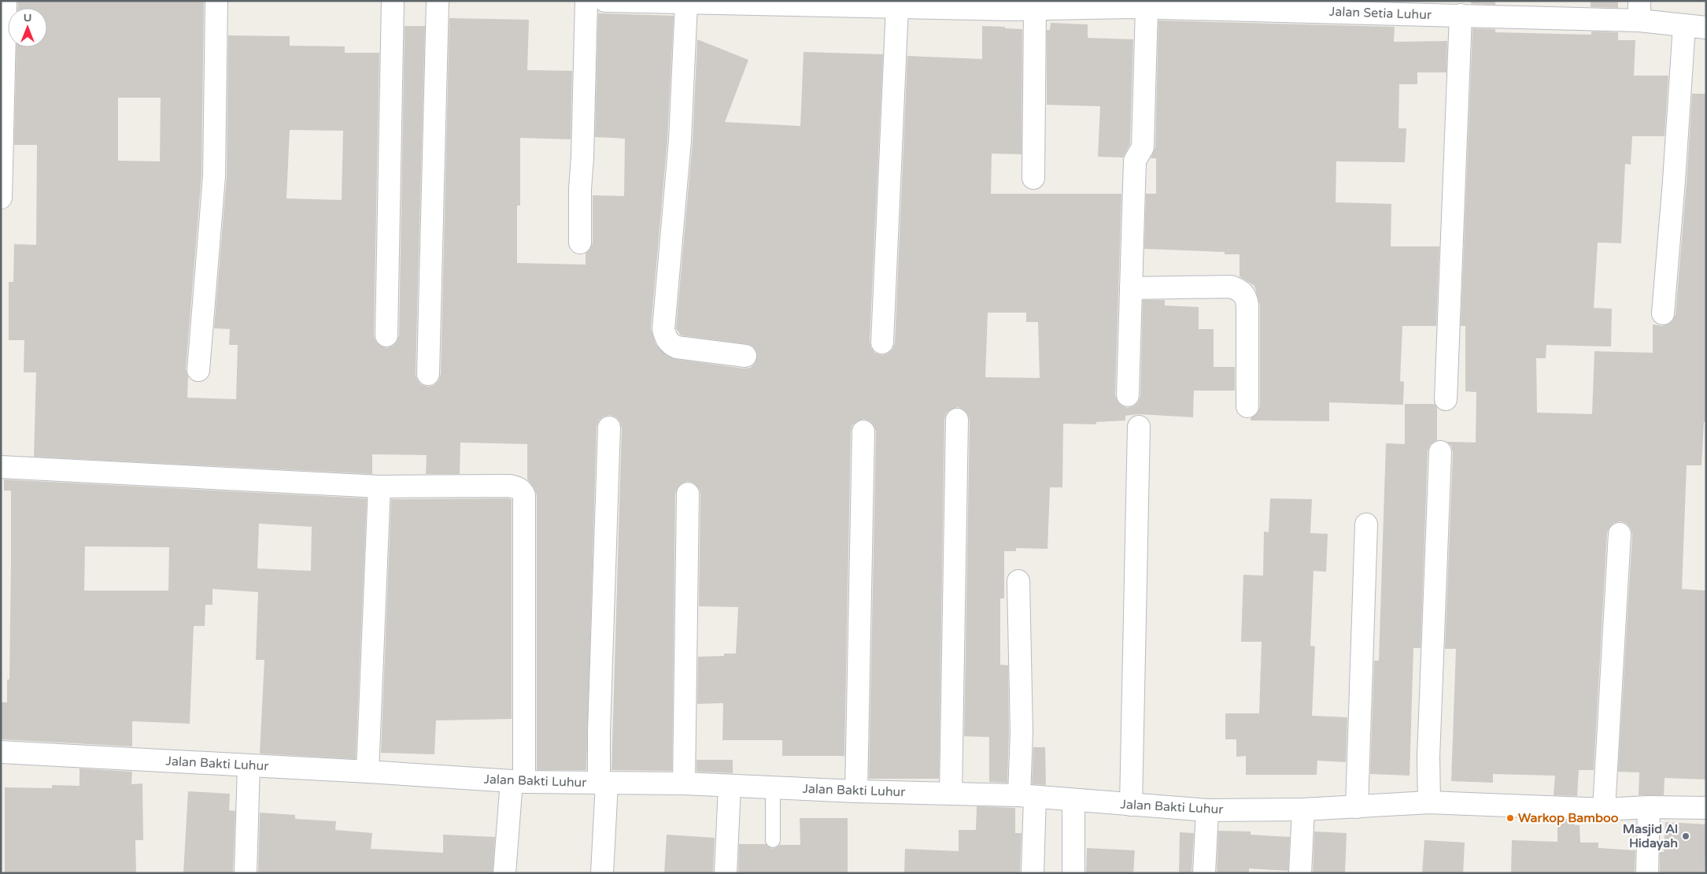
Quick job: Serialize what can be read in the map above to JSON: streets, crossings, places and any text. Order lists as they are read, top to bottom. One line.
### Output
{"streets":{"street":["Jalan Setia Luhur","Jalan Bakti Luhur"]},"places":["Warkop Bamboo","Masjid Al Hidayah"],"north":"top"}
